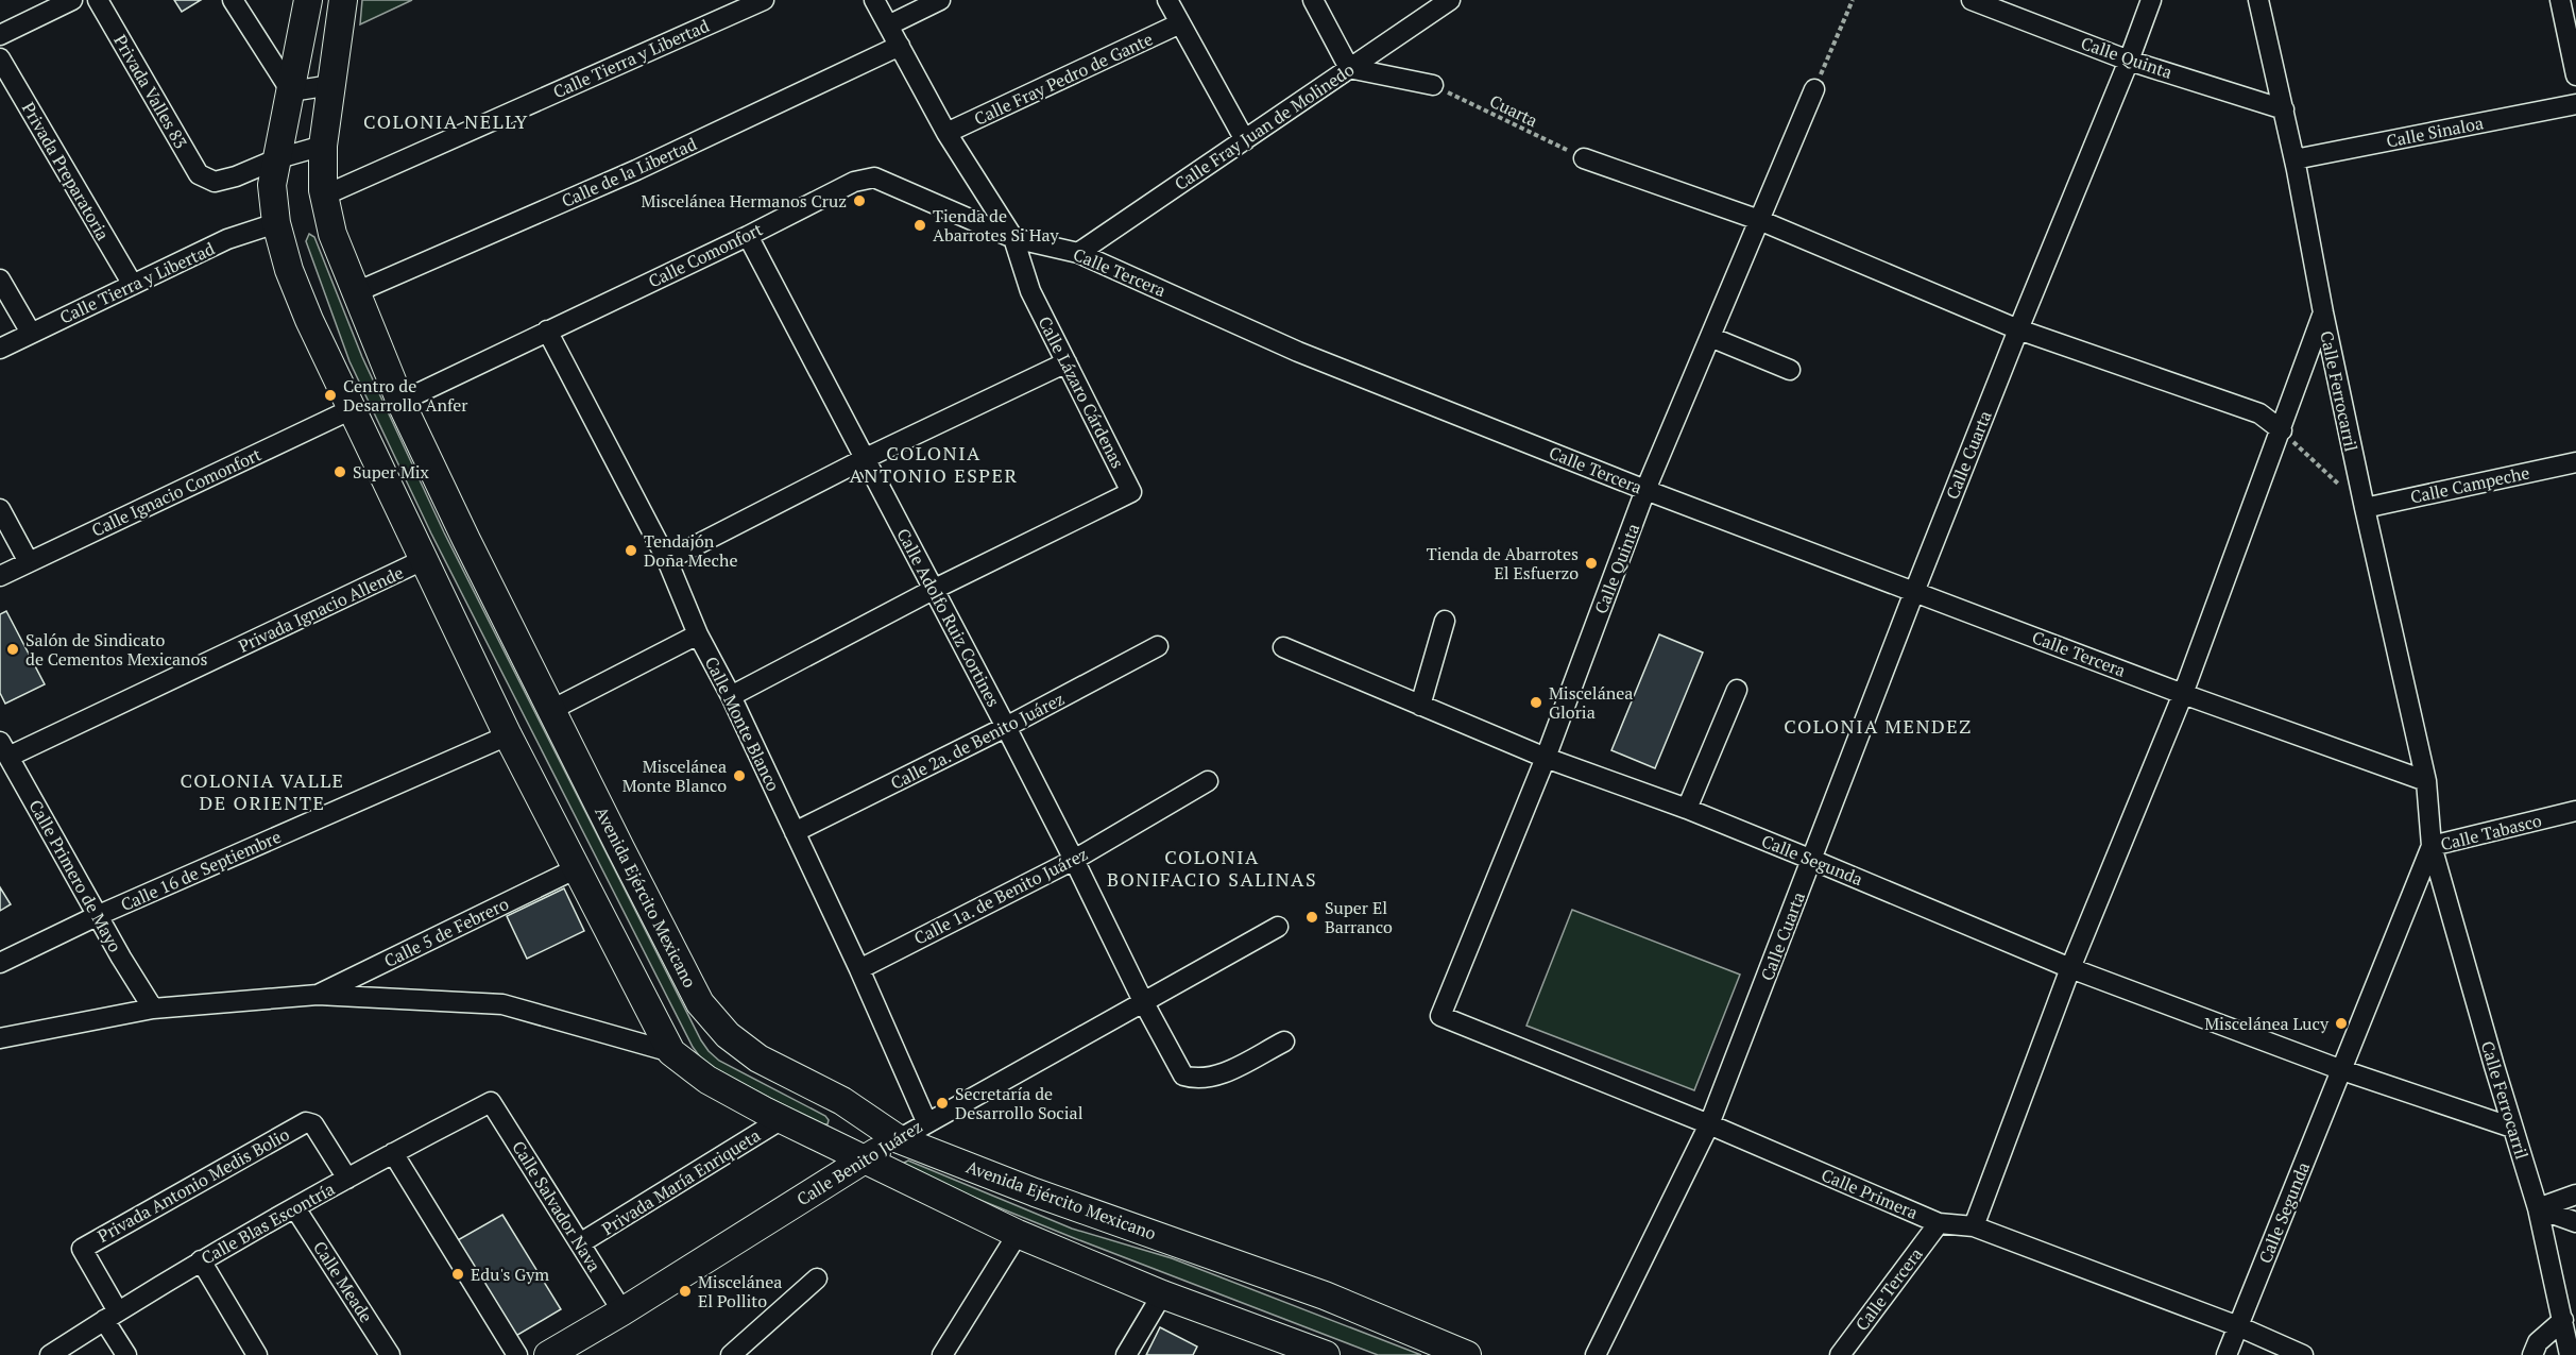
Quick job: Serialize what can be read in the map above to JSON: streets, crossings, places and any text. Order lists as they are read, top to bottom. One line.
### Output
{"streets":{"main road":["Avenida Ejército Mexicano","Calle Benito Juárez"],"street":["Calle Quinta","Calle Tierra y Libertad","Calle Fray Pedro de Gante","Privada Valles 83","Calle Fray Juan de Molinedo","Calle Sinaloa","Privada Preparatoria","Calle de la Libertad","Calle Comonfort","Calle Tercera","Calle Ferrocarril","Calle Lázaro Cárdenas","Calle Cuarta","Calle Campeche","Calle Ignacio Comonfort","Privada Ignacio Allende","Calle Adolfo Ruiz Cortines","Calle Monte Blanco","Calle 2a. de Benito Juárez","Calle Tabasco","Calle Segunda","Calle 16 de Septiembre","Calle Primero de Mayo","Calle 1a. de Benito Juárez","Calle 5 de Febrero","Privada María Enriqueta","Privada Antonio Medis Bolio","Calle Primera","Calle Salvador Nava","Calle Blas Escontría","Calle Meade"],"path":["Cuarta"]},"crossings":[["Calle Quinta","Calle Tercera"],["Calle Quinta","Calle Ferrocarril"],["Calle Quinta","Calle Cuarta"],["Calle Quinta","Calle Segunda"],["Calle Quinta","Calle Primera"],["Calle Tierra y Libertad","Privada Preparatoria"],["Calle Tierra y Libertad","Avenida Ejército Mexicano"],["Calle Fray Pedro de Gante","Calle Lázaro Cárdenas"],["Calle Fray Juan de Molinedo","Calle Tercera"],["Calle Sinaloa","Calle Ferrocarril"],["Calle de la Libertad","Calle Lázaro Cárdenas"],["Calle de la Libertad","Avenida Ejército Mexicano"],["Calle Comonfort","Calle Tercera"],["Calle Comonfort","Calle Lázaro Cárdenas"],["Calle Comonfort","Calle Adolfo Ruiz Cortines"],["Calle Comonfort","Calle Monte Blanco"],["Calle Comonfort","Avenida Ejército Mexicano"],["Calle Tercera","Calle Ferrocarril"],["Calle Tercera","Calle Lázaro Cárdenas"],["Calle Tercera","Calle Cuarta"],["Calle Tercera","Calle Tabasco"],["Calle Tercera","Calle Primera"],["Calle Ferrocarril","Calle Campeche"],["Calle Ferrocarril","Calle Tabasco"],["Calle Ferrocarril","Calle Segunda"],["Calle Lázaro Cárdenas","Calle Adolfo Ruiz Cortines"],["Calle Cuarta","Calle Segunda"],["Calle Cuarta","Calle Primera"],["Privada Ignacio Allende","Calle Primero de Mayo"],["Calle Adolfo Ruiz Cortines","Calle 2a. de Benito Juárez"],["Calle Adolfo Ruiz Cortines","Calle 1a. de Benito Juárez"],["Calle Adolfo Ruiz Cortines","Calle Benito Juárez"],["Calle Monte Blanco","Calle 2a. de Benito Juárez"],["Calle Monte Blanco","Calle 1a. de Benito Juárez"],["Calle Monte Blanco","Calle Benito Juárez"],["Calle Tabasco","Calle Segunda"],["Calle Segunda","Calle Primera"],["Calle 16 de Septiembre","Calle Primero de Mayo"],["Avenida Ejército Mexicano","Calle Benito Juárez"],["Calle Benito Juárez","Calle Salvador Nava"],["Privada María Enriqueta","Calle Salvador Nava"],["Privada Antonio Medis Bolio","Calle Blas Escontría"],["Calle Salvador Nava","Calle Blas Escontría"],["Calle Blas Escontría","Calle Meade"]],"districts":["COLONIA NELLY","COLONIA ANTONIO ESPER","COLONIA MENDEZ","COLONIA VALLE DE ORIENTE","COLONIA BONIFACIO SALINAS"],"places":["Miscelánea Hermanos Cruz","Tienda de Abarrotes Si Hay","Centro de Desarrollo Anfer","Super Mix","Tendajón Doña Meche","Tienda de Abarrotes El Esfuerzo","Salón de Sindicato de Cementos Mexicanos","Miscelánea Gloria","Miscelánea Monte Blanco","Super El Barranco","Miscelánea Lucy","Secretaría de Desarrollo Social","Edu's Gym","Miscelánea El Pollito"]}
